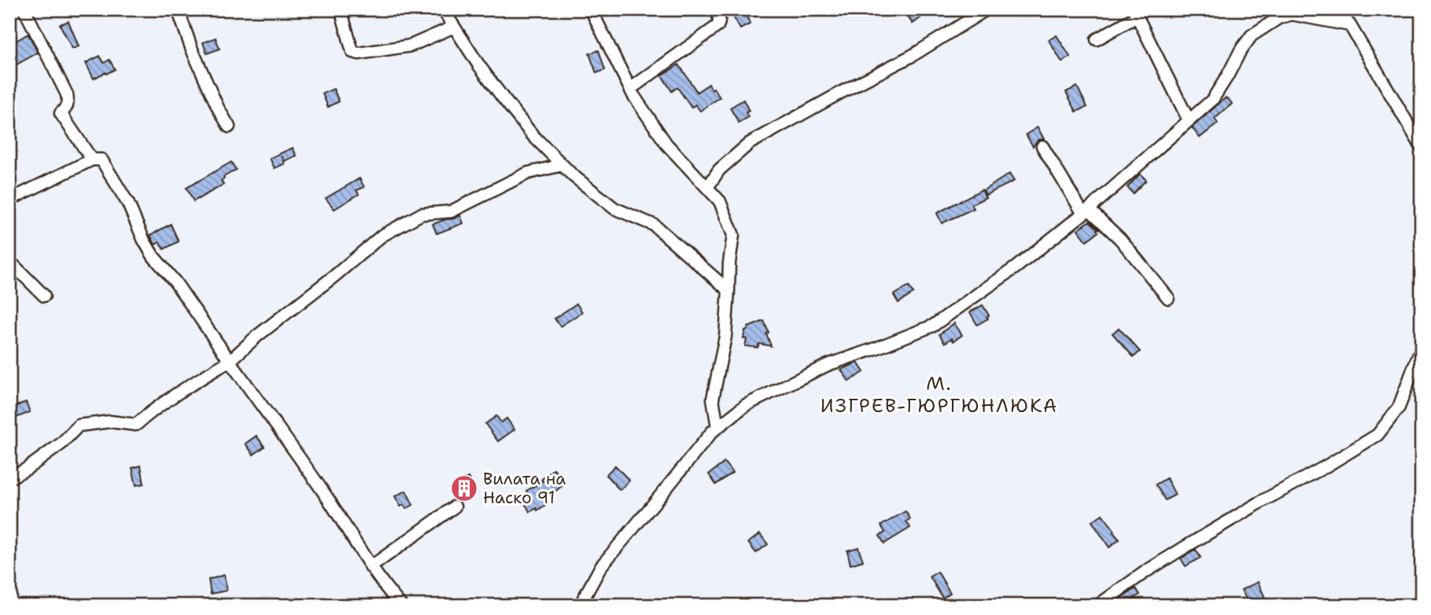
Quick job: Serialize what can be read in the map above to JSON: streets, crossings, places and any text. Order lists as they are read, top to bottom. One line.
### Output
{"districts":["М. ИЗГРЕВ-ГЮРГЮНЛЮКА"],"places":{"building":["Вилата на Наско 91"]}}
